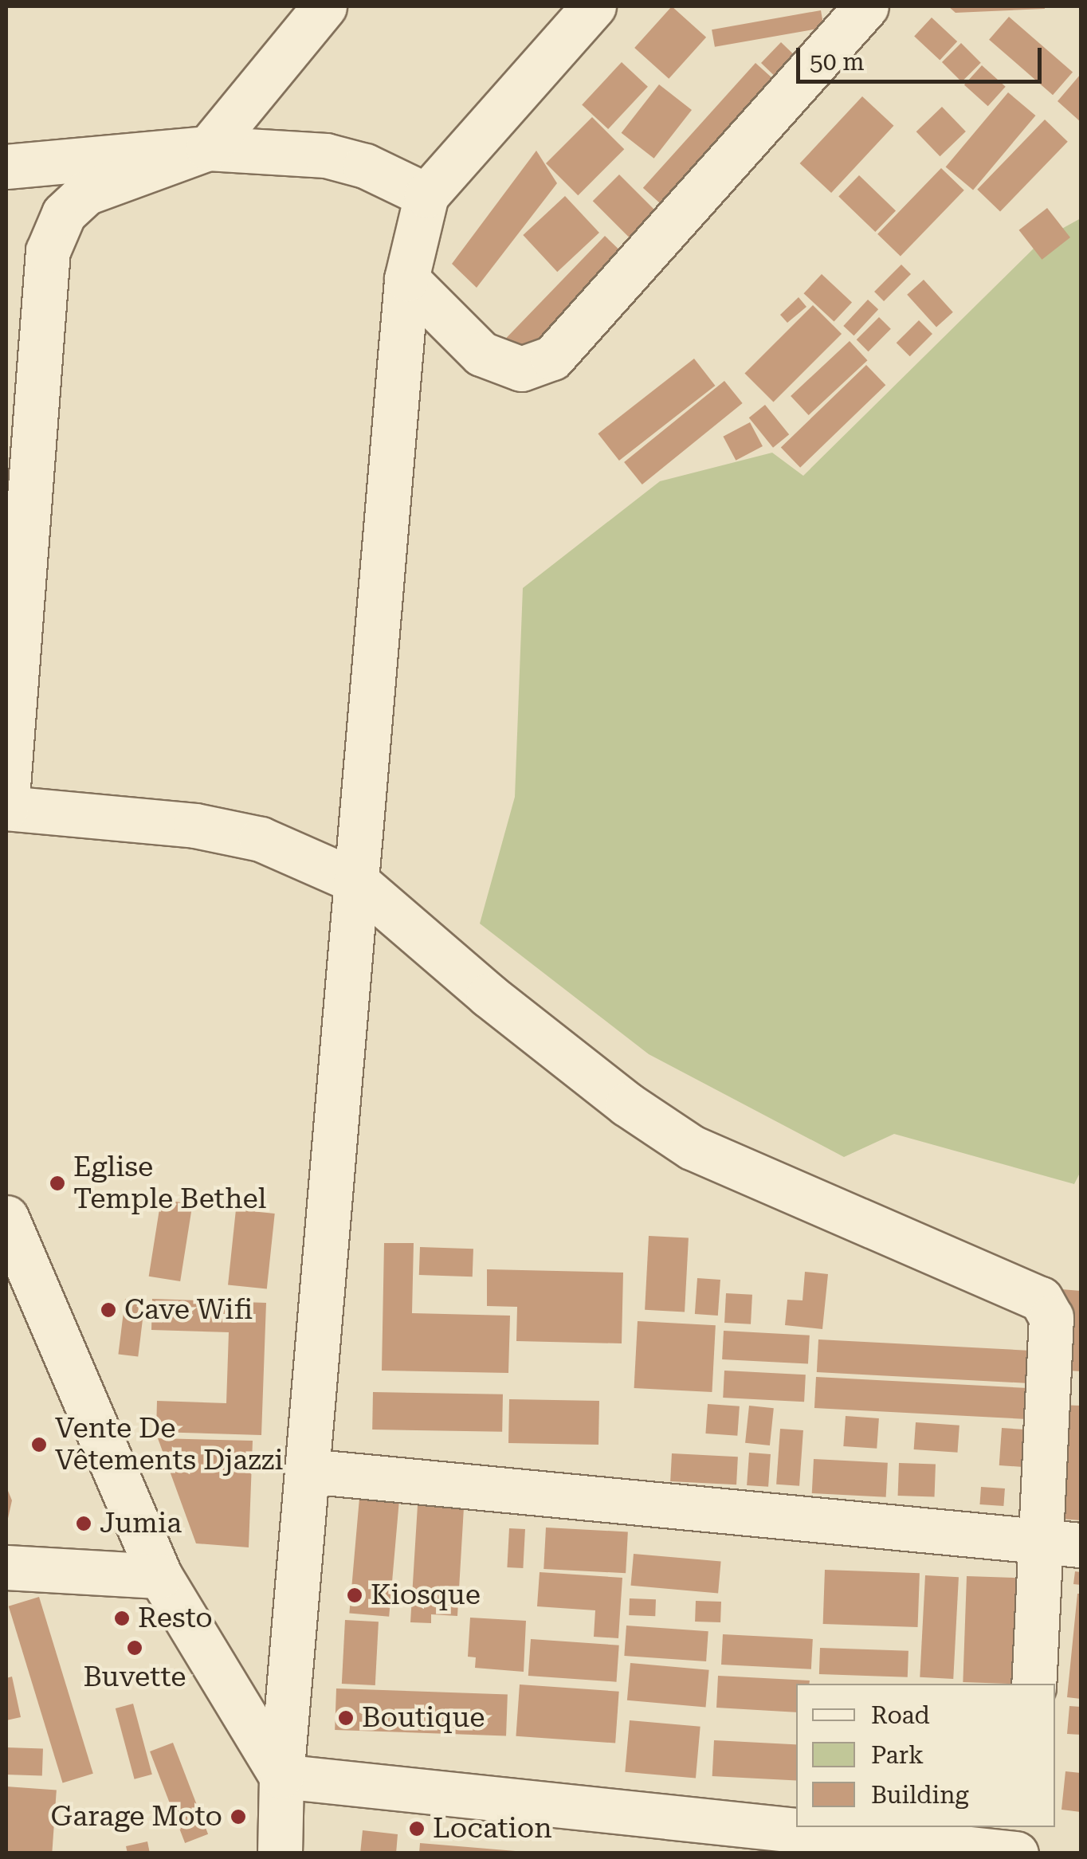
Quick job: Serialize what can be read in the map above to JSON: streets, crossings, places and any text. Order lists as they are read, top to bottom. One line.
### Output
{"places":["Eglise Temple Bethel","Cave Wifi","Vente De Vêtements Djazzi","Jumia","Kiosque","Resto","Buvette","Boutique","Garage Moto","Location"],"legend":["Road","Park","Building"],"scale_bar":"50 m"}
